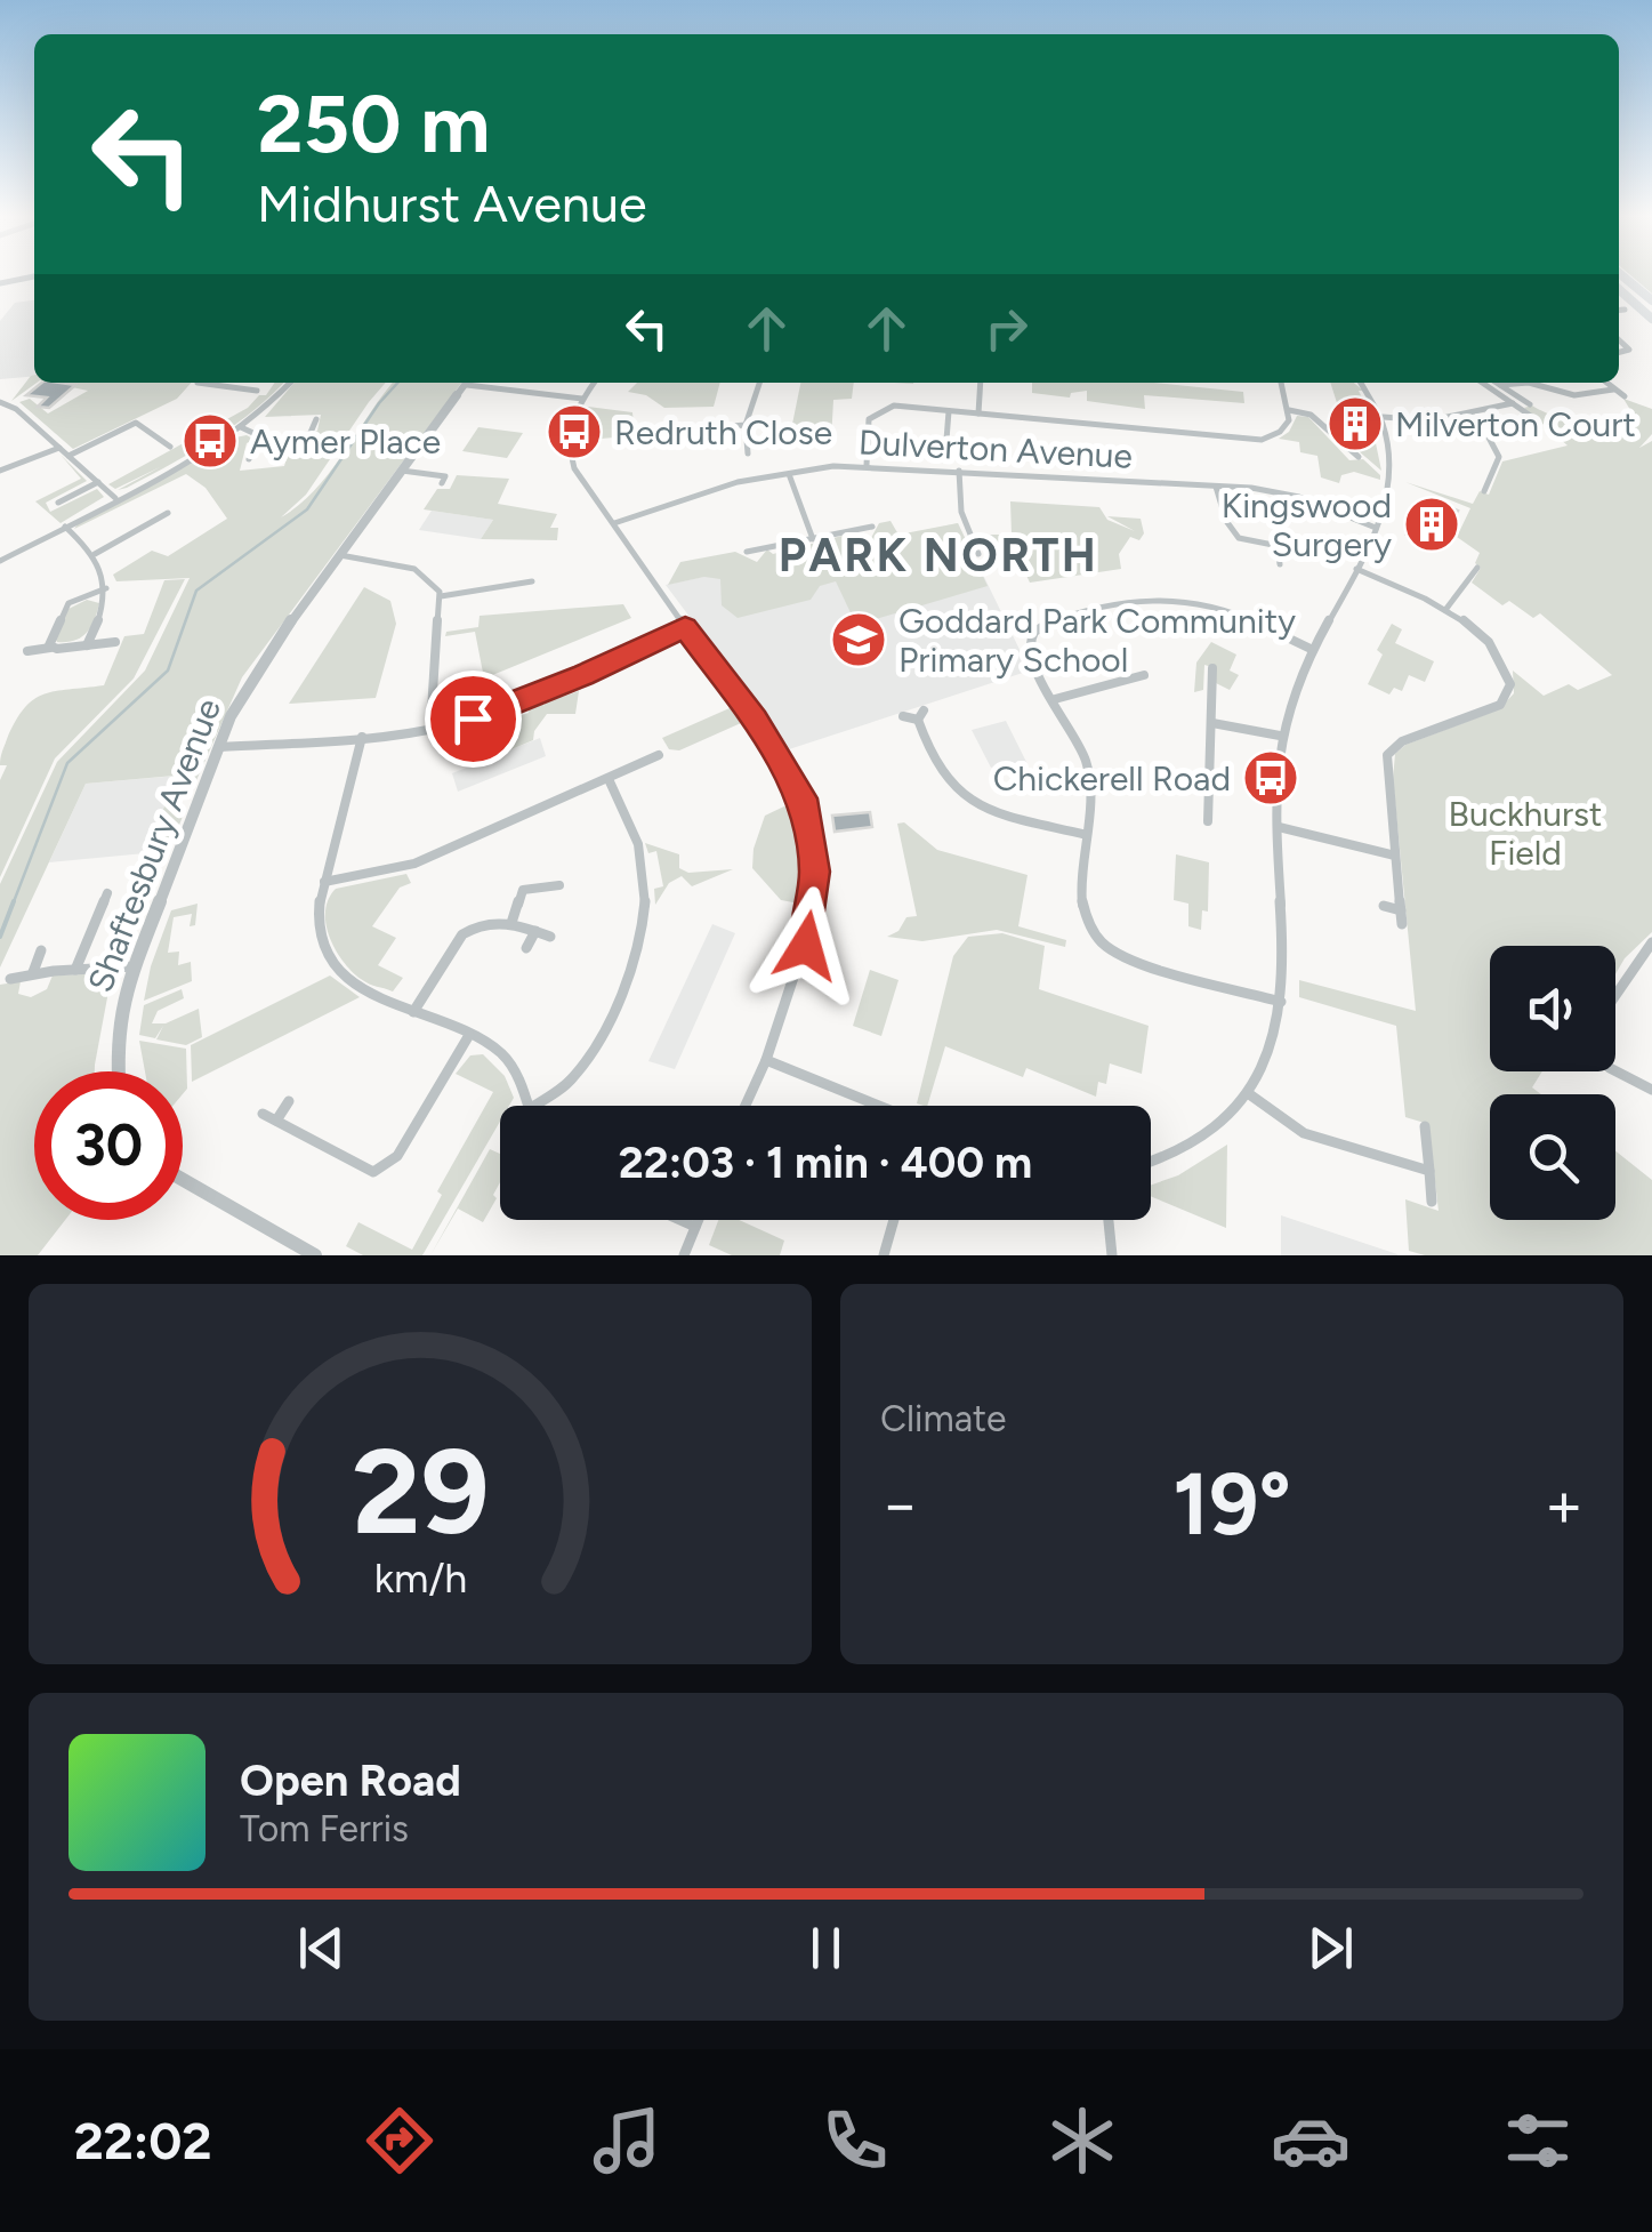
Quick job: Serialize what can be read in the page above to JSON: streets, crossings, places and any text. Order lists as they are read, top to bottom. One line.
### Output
{"streets":{"street":["Dulverton Avenue","Shaftesbury Avenue"]},"districts":["PARK NORTH"],"parks":["Buckhurst Field"],"places":{"building":["Milverton Court","Kingswood Surgery"],"bus stop":["Redruth Close","Aymer Place","Chickerell Road"],"school or university":["Goddard Park Community Primary School"]},"page":{"turn":["250 m","Midhurst Avenue"],"limit":"30","trip":"22:03 · 1 min · 400 m","tile":"Climate","heat":["−","19°","+"],"song":["Open Road","Tom Ferris"],"tabs":"22:02","gauge":["29","km/h"]}}
